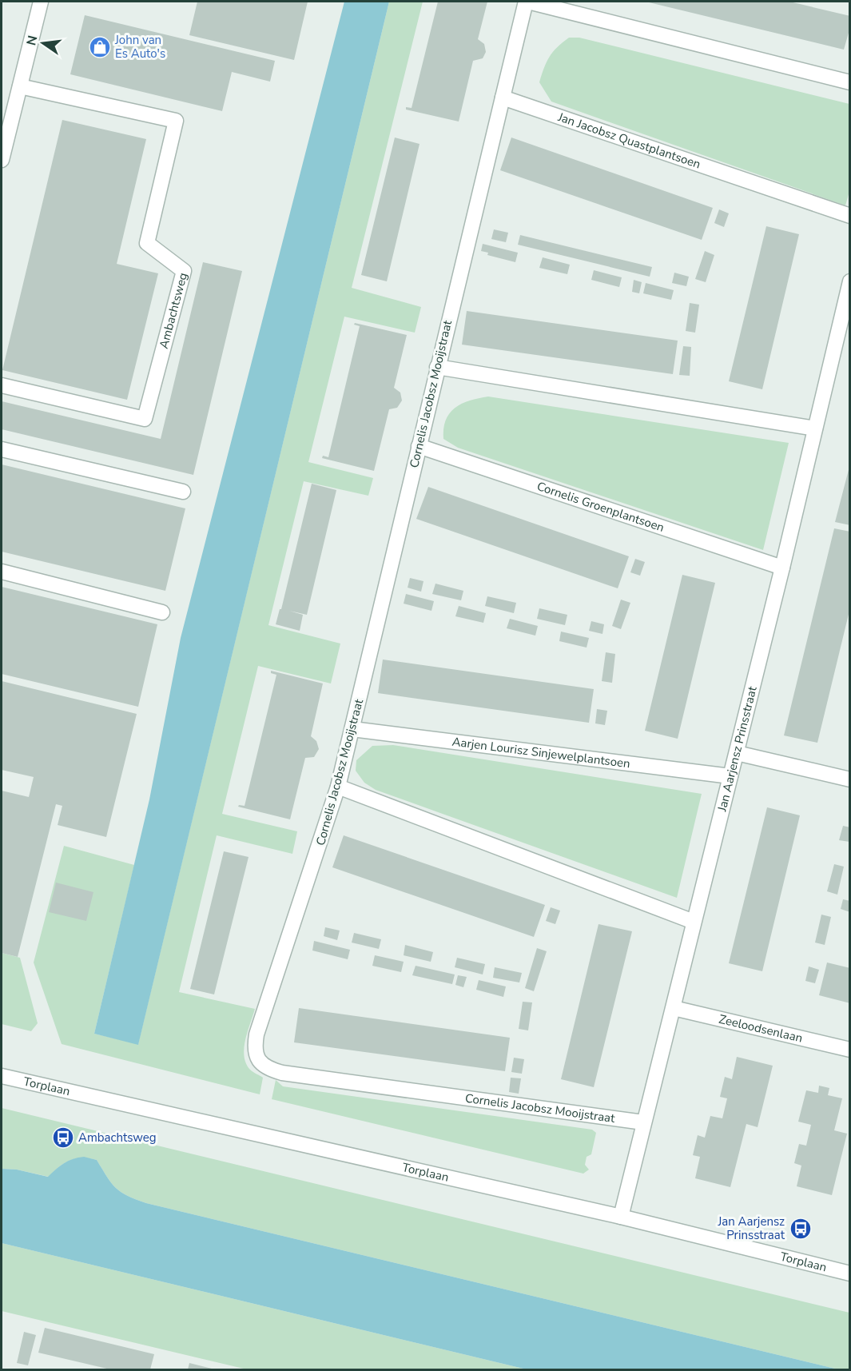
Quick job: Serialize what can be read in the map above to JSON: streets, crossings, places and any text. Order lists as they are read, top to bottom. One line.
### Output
{"streets":{"street":["Jan Jacobsz Quastplantsoen","Ambachtsweg","Cornelis Jacobsz Mooijstraat","Cornelis Groenplantsoen","Jan Aarjensz Prinsstraat","Aarjen Lourisz Sinjewelplantsoen","Zeeloodsenlaan","Torplaan"]},"crossings":[["Jan Jacobsz Quastplantsoen","Cornelis Jacobsz Mooijstraat"],["Cornelis Jacobsz Mooijstraat","Cornelis Groenplantsoen"],["Cornelis Jacobsz Mooijstraat","Jan Aarjensz Prinsstraat"],["Cornelis Jacobsz Mooijstraat","Aarjen Lourisz Sinjewelplantsoen"],["Cornelis Groenplantsoen","Jan Aarjensz Prinsstraat"],["Jan Aarjensz Prinsstraat","Aarjen Lourisz Sinjewelplantsoen"],["Jan Aarjensz Prinsstraat","Zeeloodsenlaan"],["Jan Aarjensz Prinsstraat","Torplaan"]],"places":{"shop":["John van Es Auto's"],"bus stop":["Ambachtsweg","Jan Aarjensz Prinsstraat"]},"north":"left"}
